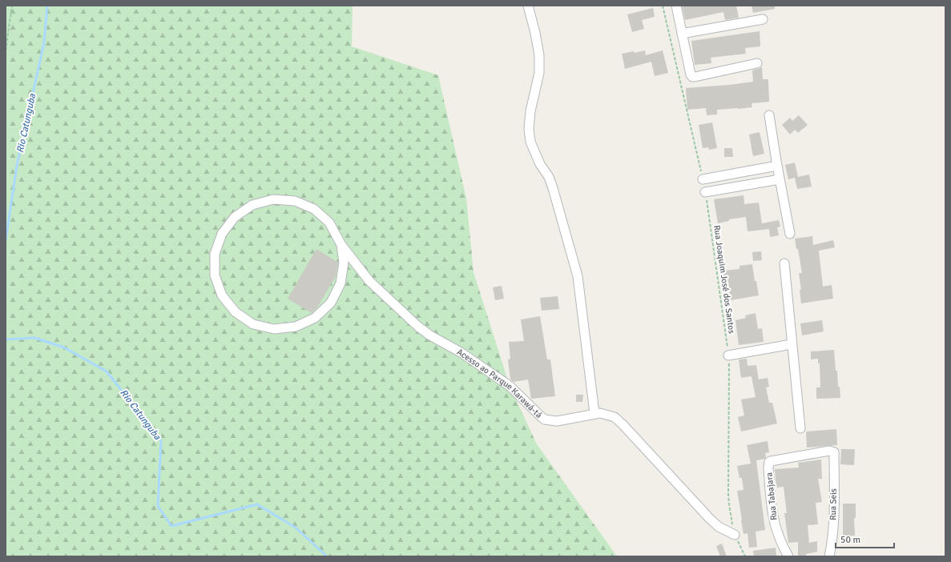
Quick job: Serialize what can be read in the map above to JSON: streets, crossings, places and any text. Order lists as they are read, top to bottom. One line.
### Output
{"streets":{"street":["Acesso ao Parque Karawá-tá","Rua Tabajara","Rua Seis"],"path":["Rua Joaquim José dos Santos"]},"crossings":[["Rua Joaquim José dos Santos","Acesso ao Parque Karawá-tá"],["Rua Tabajara","Rua Seis"]],"water":["Rio Catunguba"],"scale_bar":"50 m"}
